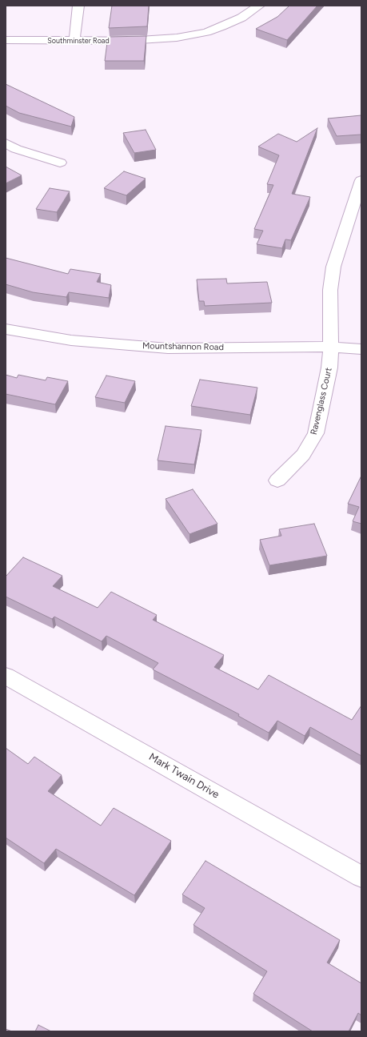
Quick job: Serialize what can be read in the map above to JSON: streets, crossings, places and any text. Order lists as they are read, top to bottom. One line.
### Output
{"streets":{"street":["Southminster Road","Mountshannon Road","Ravenglass Court","Mark Twain Drive"]},"crossings":[["Mountshannon Road","Ravenglass Court"]]}
